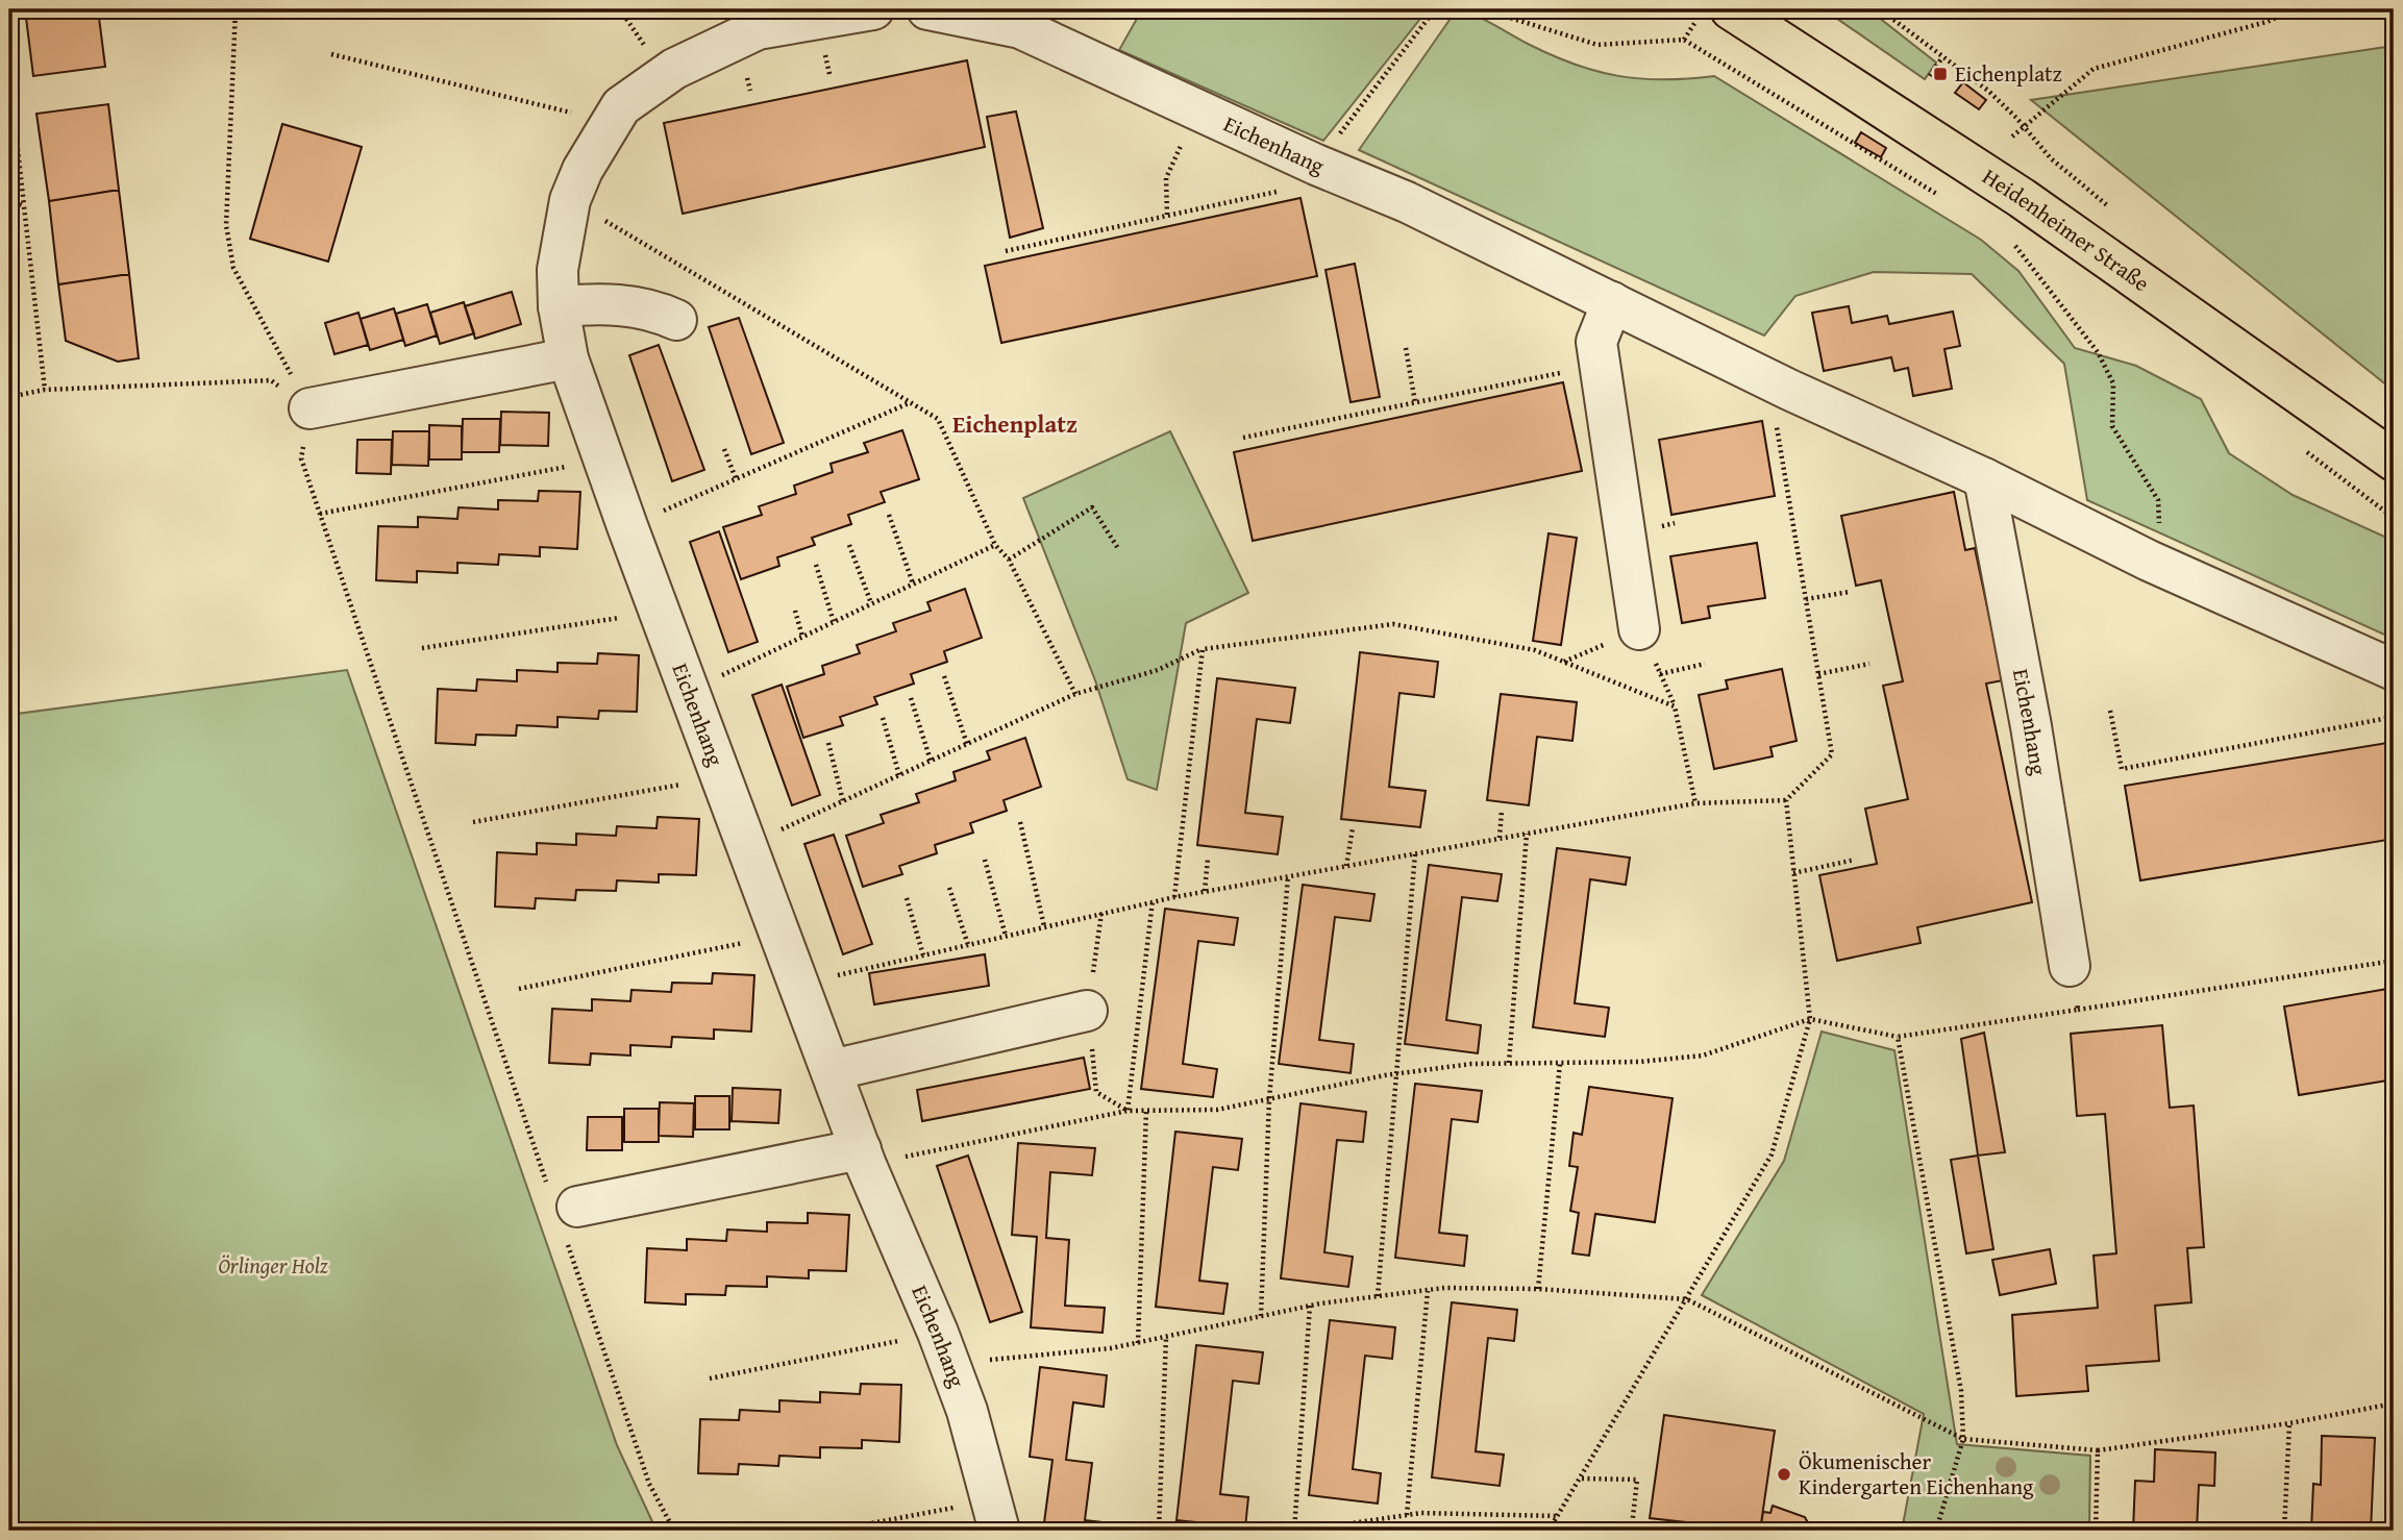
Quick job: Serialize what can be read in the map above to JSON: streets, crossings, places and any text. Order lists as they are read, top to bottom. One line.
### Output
{"streets":{"main road":["Heidenheimer Straße"],"street":["Eichenhang"]},"districts":["Eichenplatz"],"parks":["Örlinger Holz"],"places":{"transit":["Eichenplatz"],"other":["Ökumenischer Kindergarten Eichenhang"]}}
